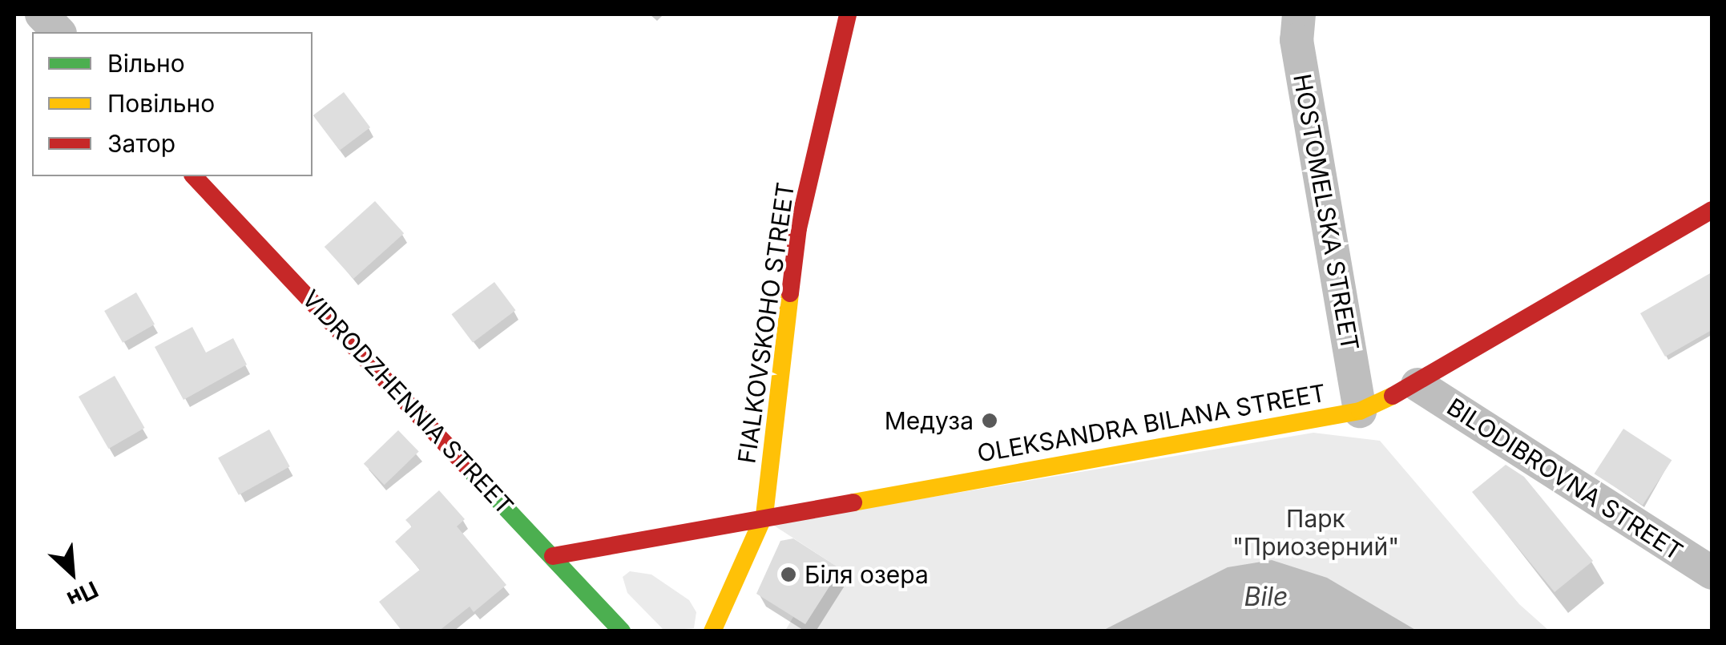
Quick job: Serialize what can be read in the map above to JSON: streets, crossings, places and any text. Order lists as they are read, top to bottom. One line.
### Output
{"streets":{"street":["HOSTOMELSKA STREET","FIALKOVSKOHO STREET","VIDRODZHENNIA STREET","OLEKSANDRA BILANA STREET","BILODIBROVNA STREET"]},"crossings":[["HOSTOMELSKA STREET","OLEKSANDRA BILANA STREET"],["FIALKOVSKOHO STREET","OLEKSANDRA BILANA STREET"],["VIDRODZHENNIA STREET","OLEKSANDRA BILANA STREET"],["OLEKSANDRA BILANA STREET","BILODIBROVNA STREET"]],"water":["Bile"],"parks":["Парк \"Приозерний\""],"places":["Медуза","Біля озера"],"legend":["Вільно","Повільно","Затор"],"north":"bottom right"}
